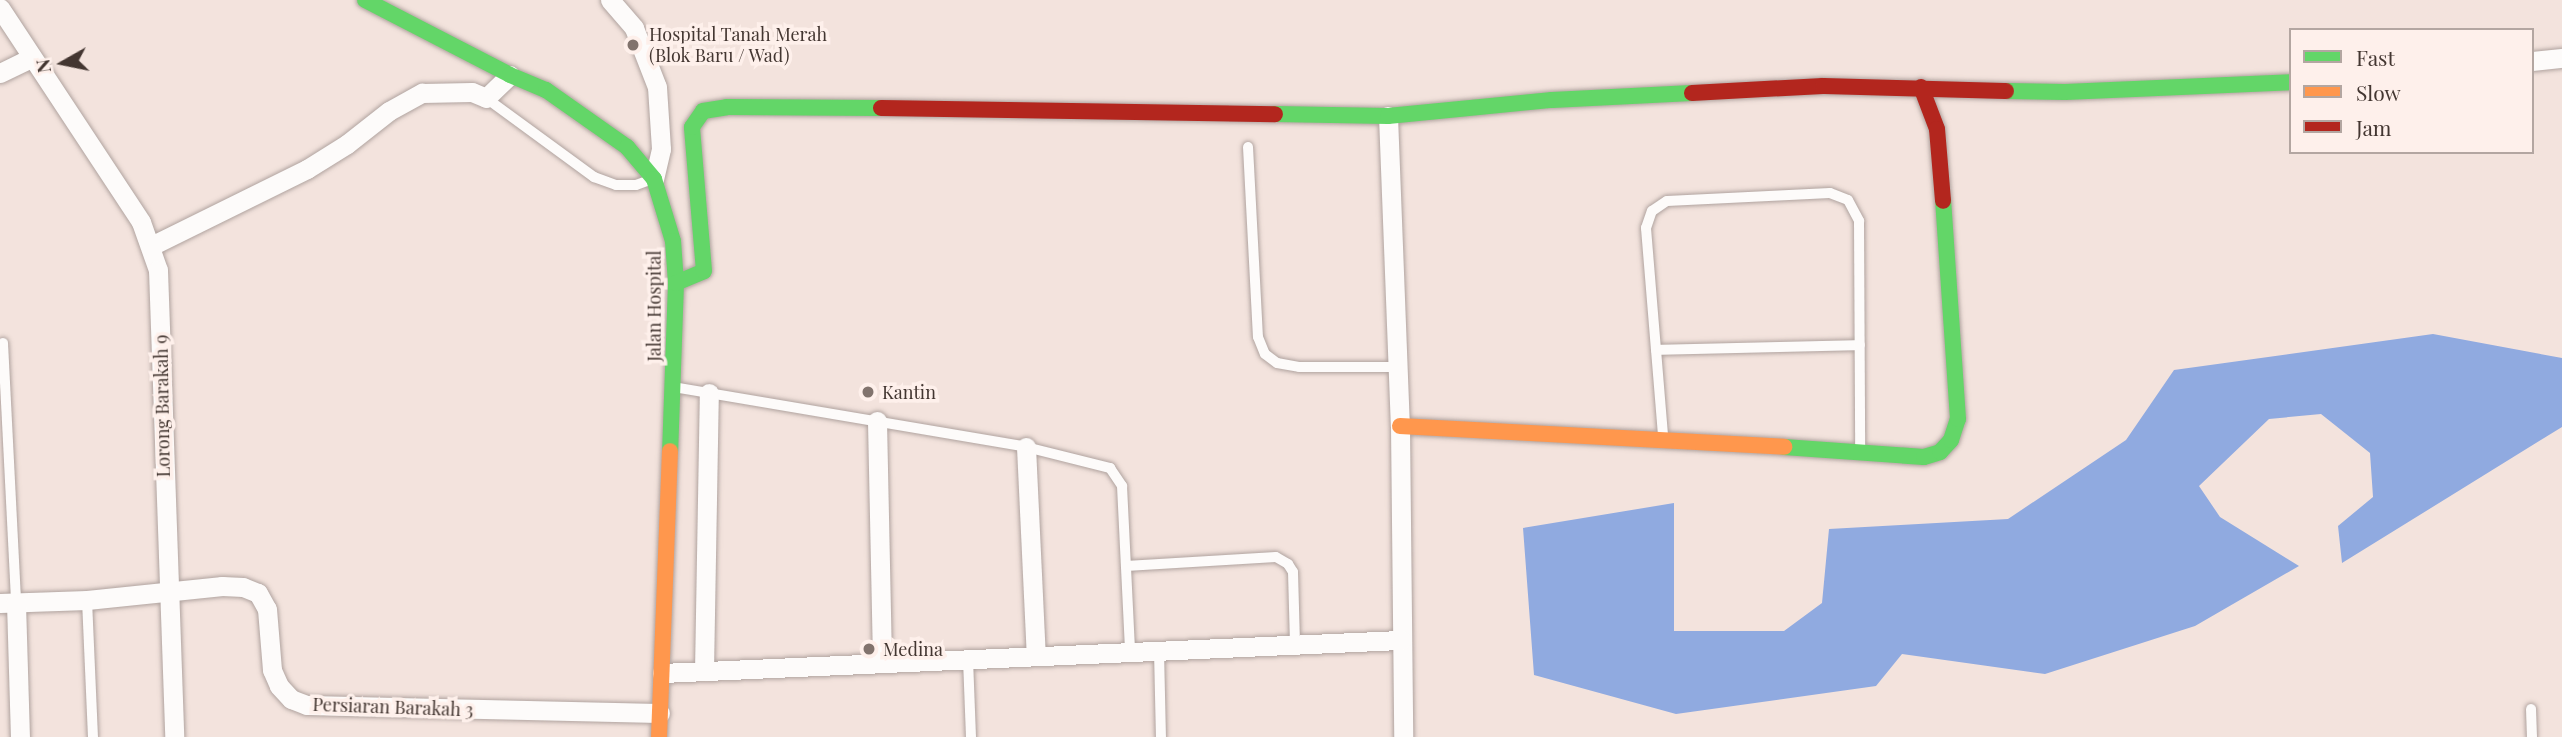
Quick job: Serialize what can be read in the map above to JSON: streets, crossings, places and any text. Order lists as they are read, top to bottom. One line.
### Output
{"streets":{"street":["Jalan Hospital","Lorong Barakah 9","Persiaran Barakah 3"]},"crossings":[["Jalan Hospital","Persiaran Barakah 3"],["Lorong Barakah 9","Persiaran Barakah 3"]],"places":["Hospital Tanah Merah (Blok Baru / Wad)","Kantin","Medina"],"legend":["Fast","Slow","Jam"],"north":"left"}
